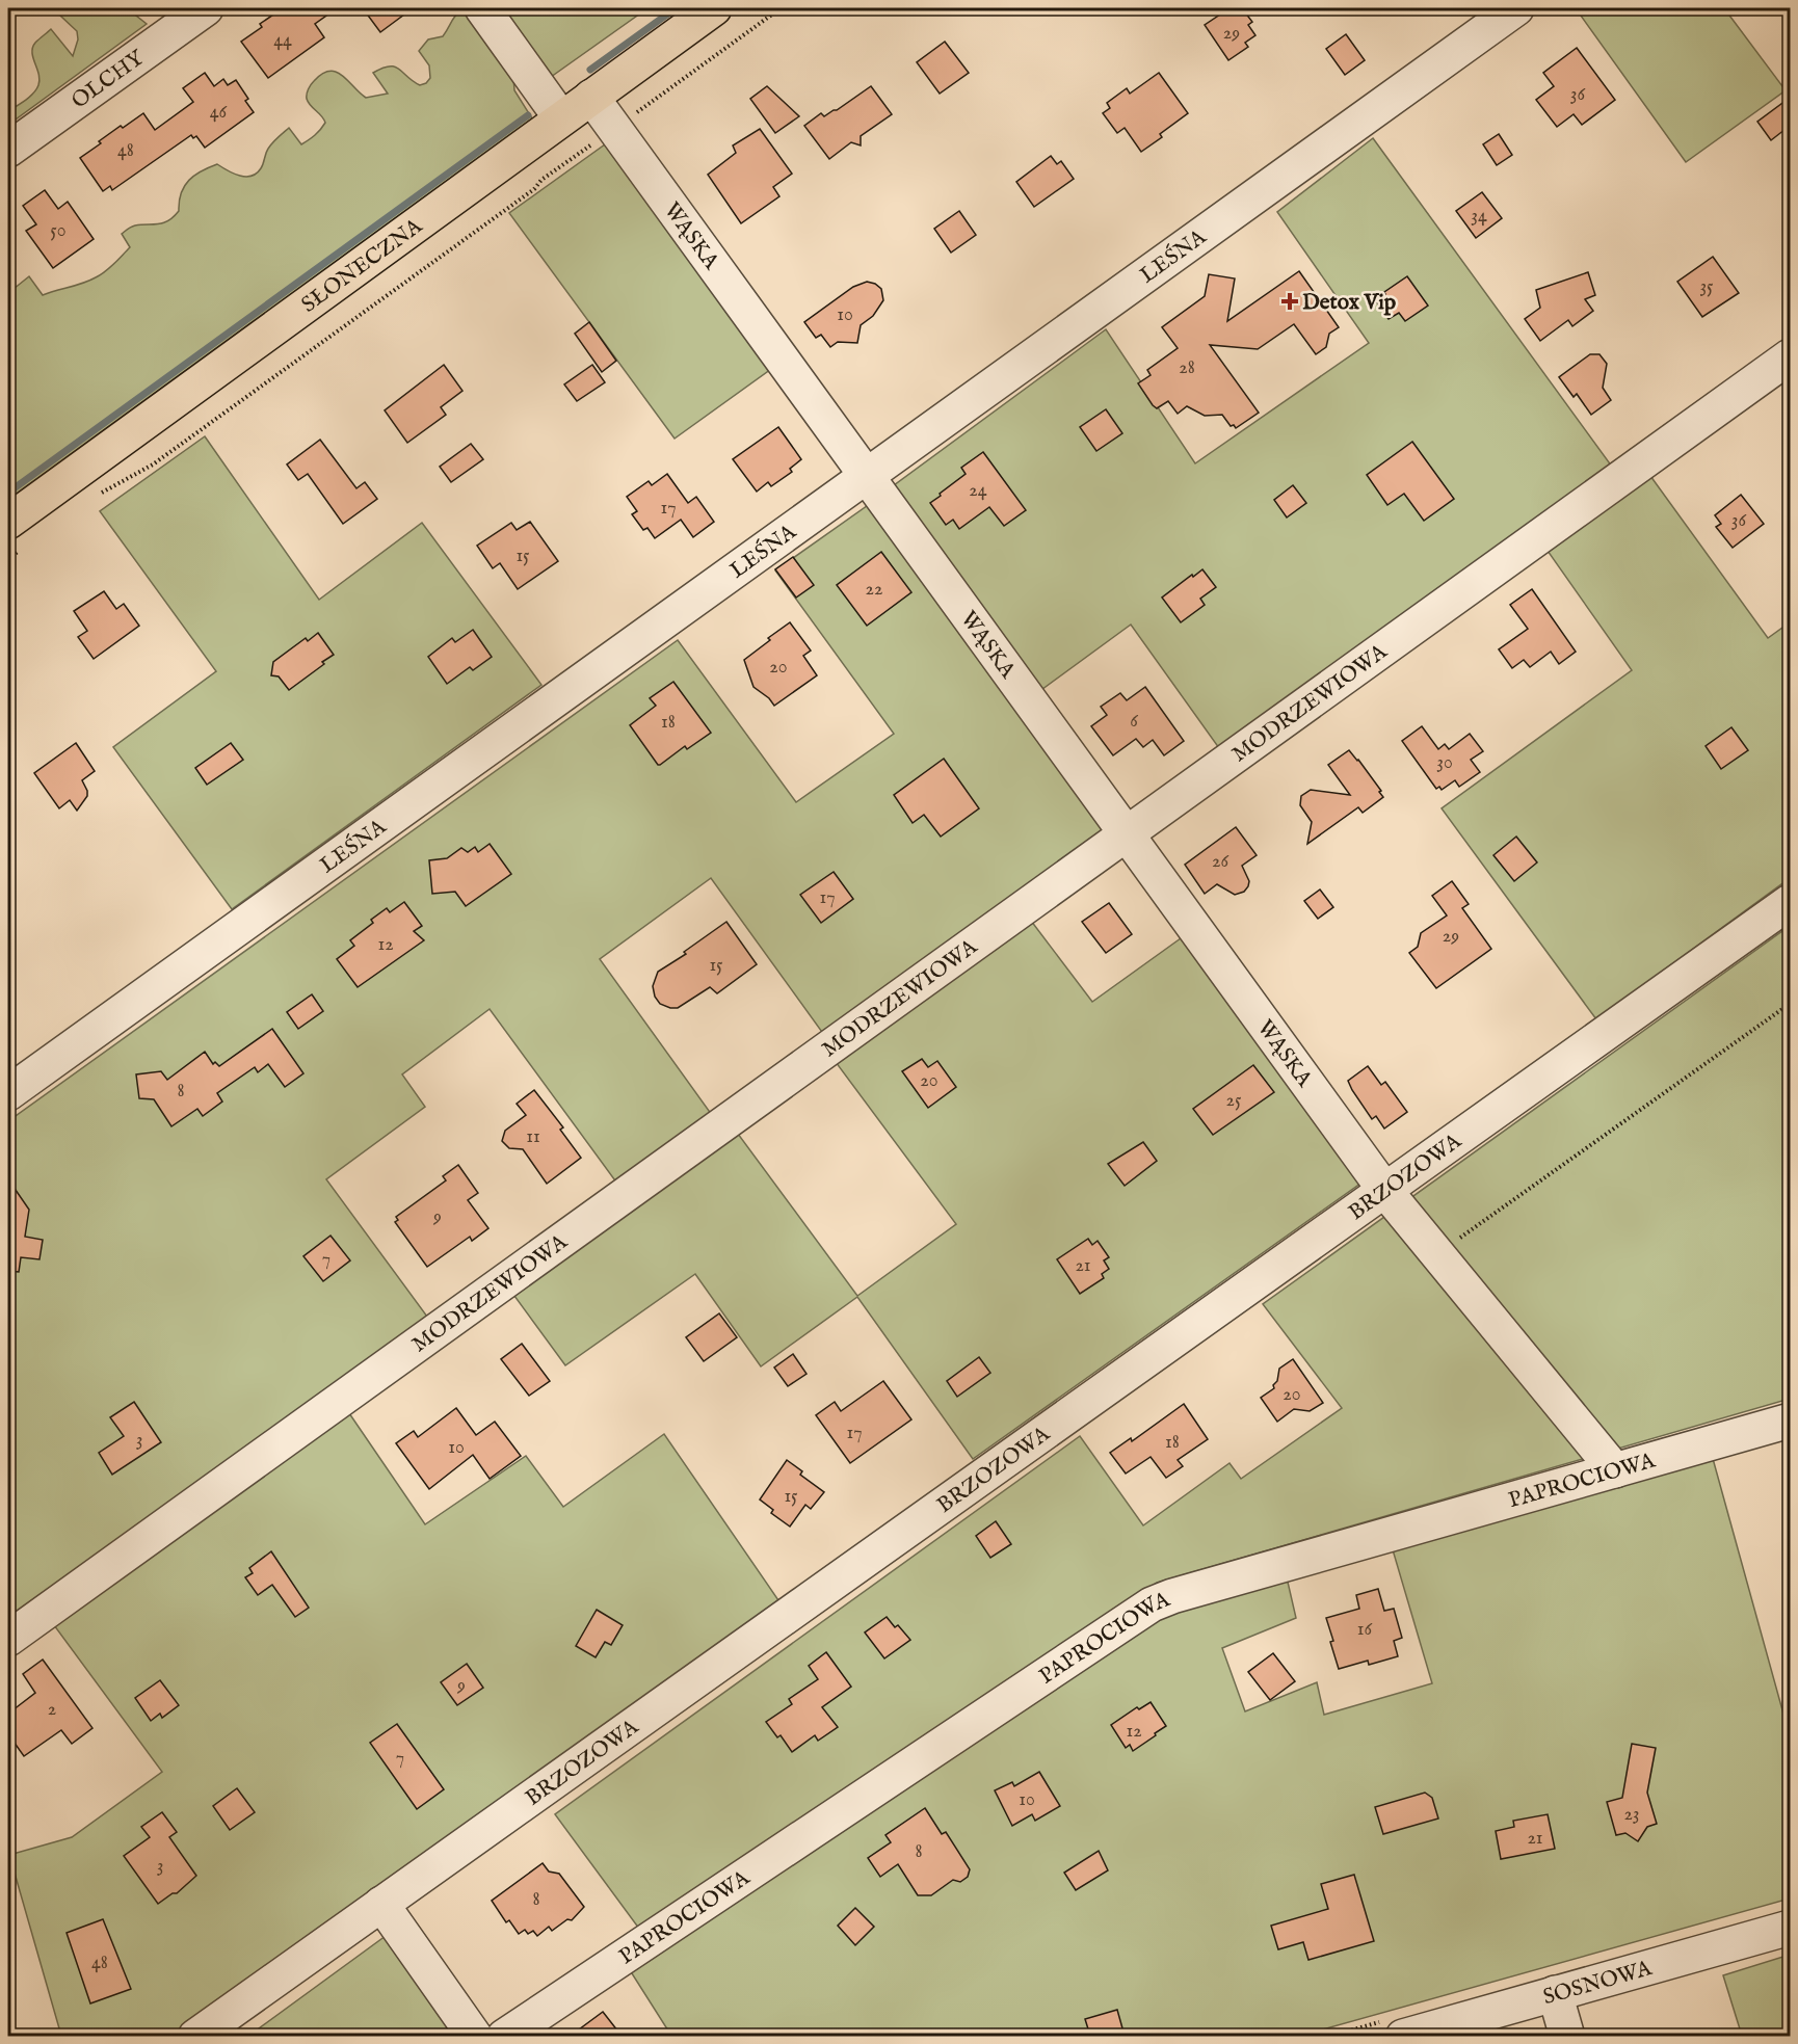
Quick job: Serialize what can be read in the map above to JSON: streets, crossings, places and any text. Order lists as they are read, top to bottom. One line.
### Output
{"streets":{"main road":["SŁONECZNA"],"street":["OLCHY","WĄSKA","LEŚNA","MODRZEWIOWA","BRZOZOWA","PAPROCIOWA","SOSNOWA"]},"crossings":[["WĄSKA","LEŚNA"],["WĄSKA","SŁONECZNA"],["WĄSKA","MODRZEWIOWA"],["WĄSKA","BRZOZOWA"],["WĄSKA","PAPROCIOWA"]],"places":{"health":["Detox Vip"]},"house_numbers":["29","44","36","46","48","34","50","35","10","28","24","17","36","15","22","20","6","18","30","26","17","29","12","15","20","8","25","11","9","7","21","20","17","3","18","10","15","16","9","2","12","7","10","23","21","8","3","8","48"]}
